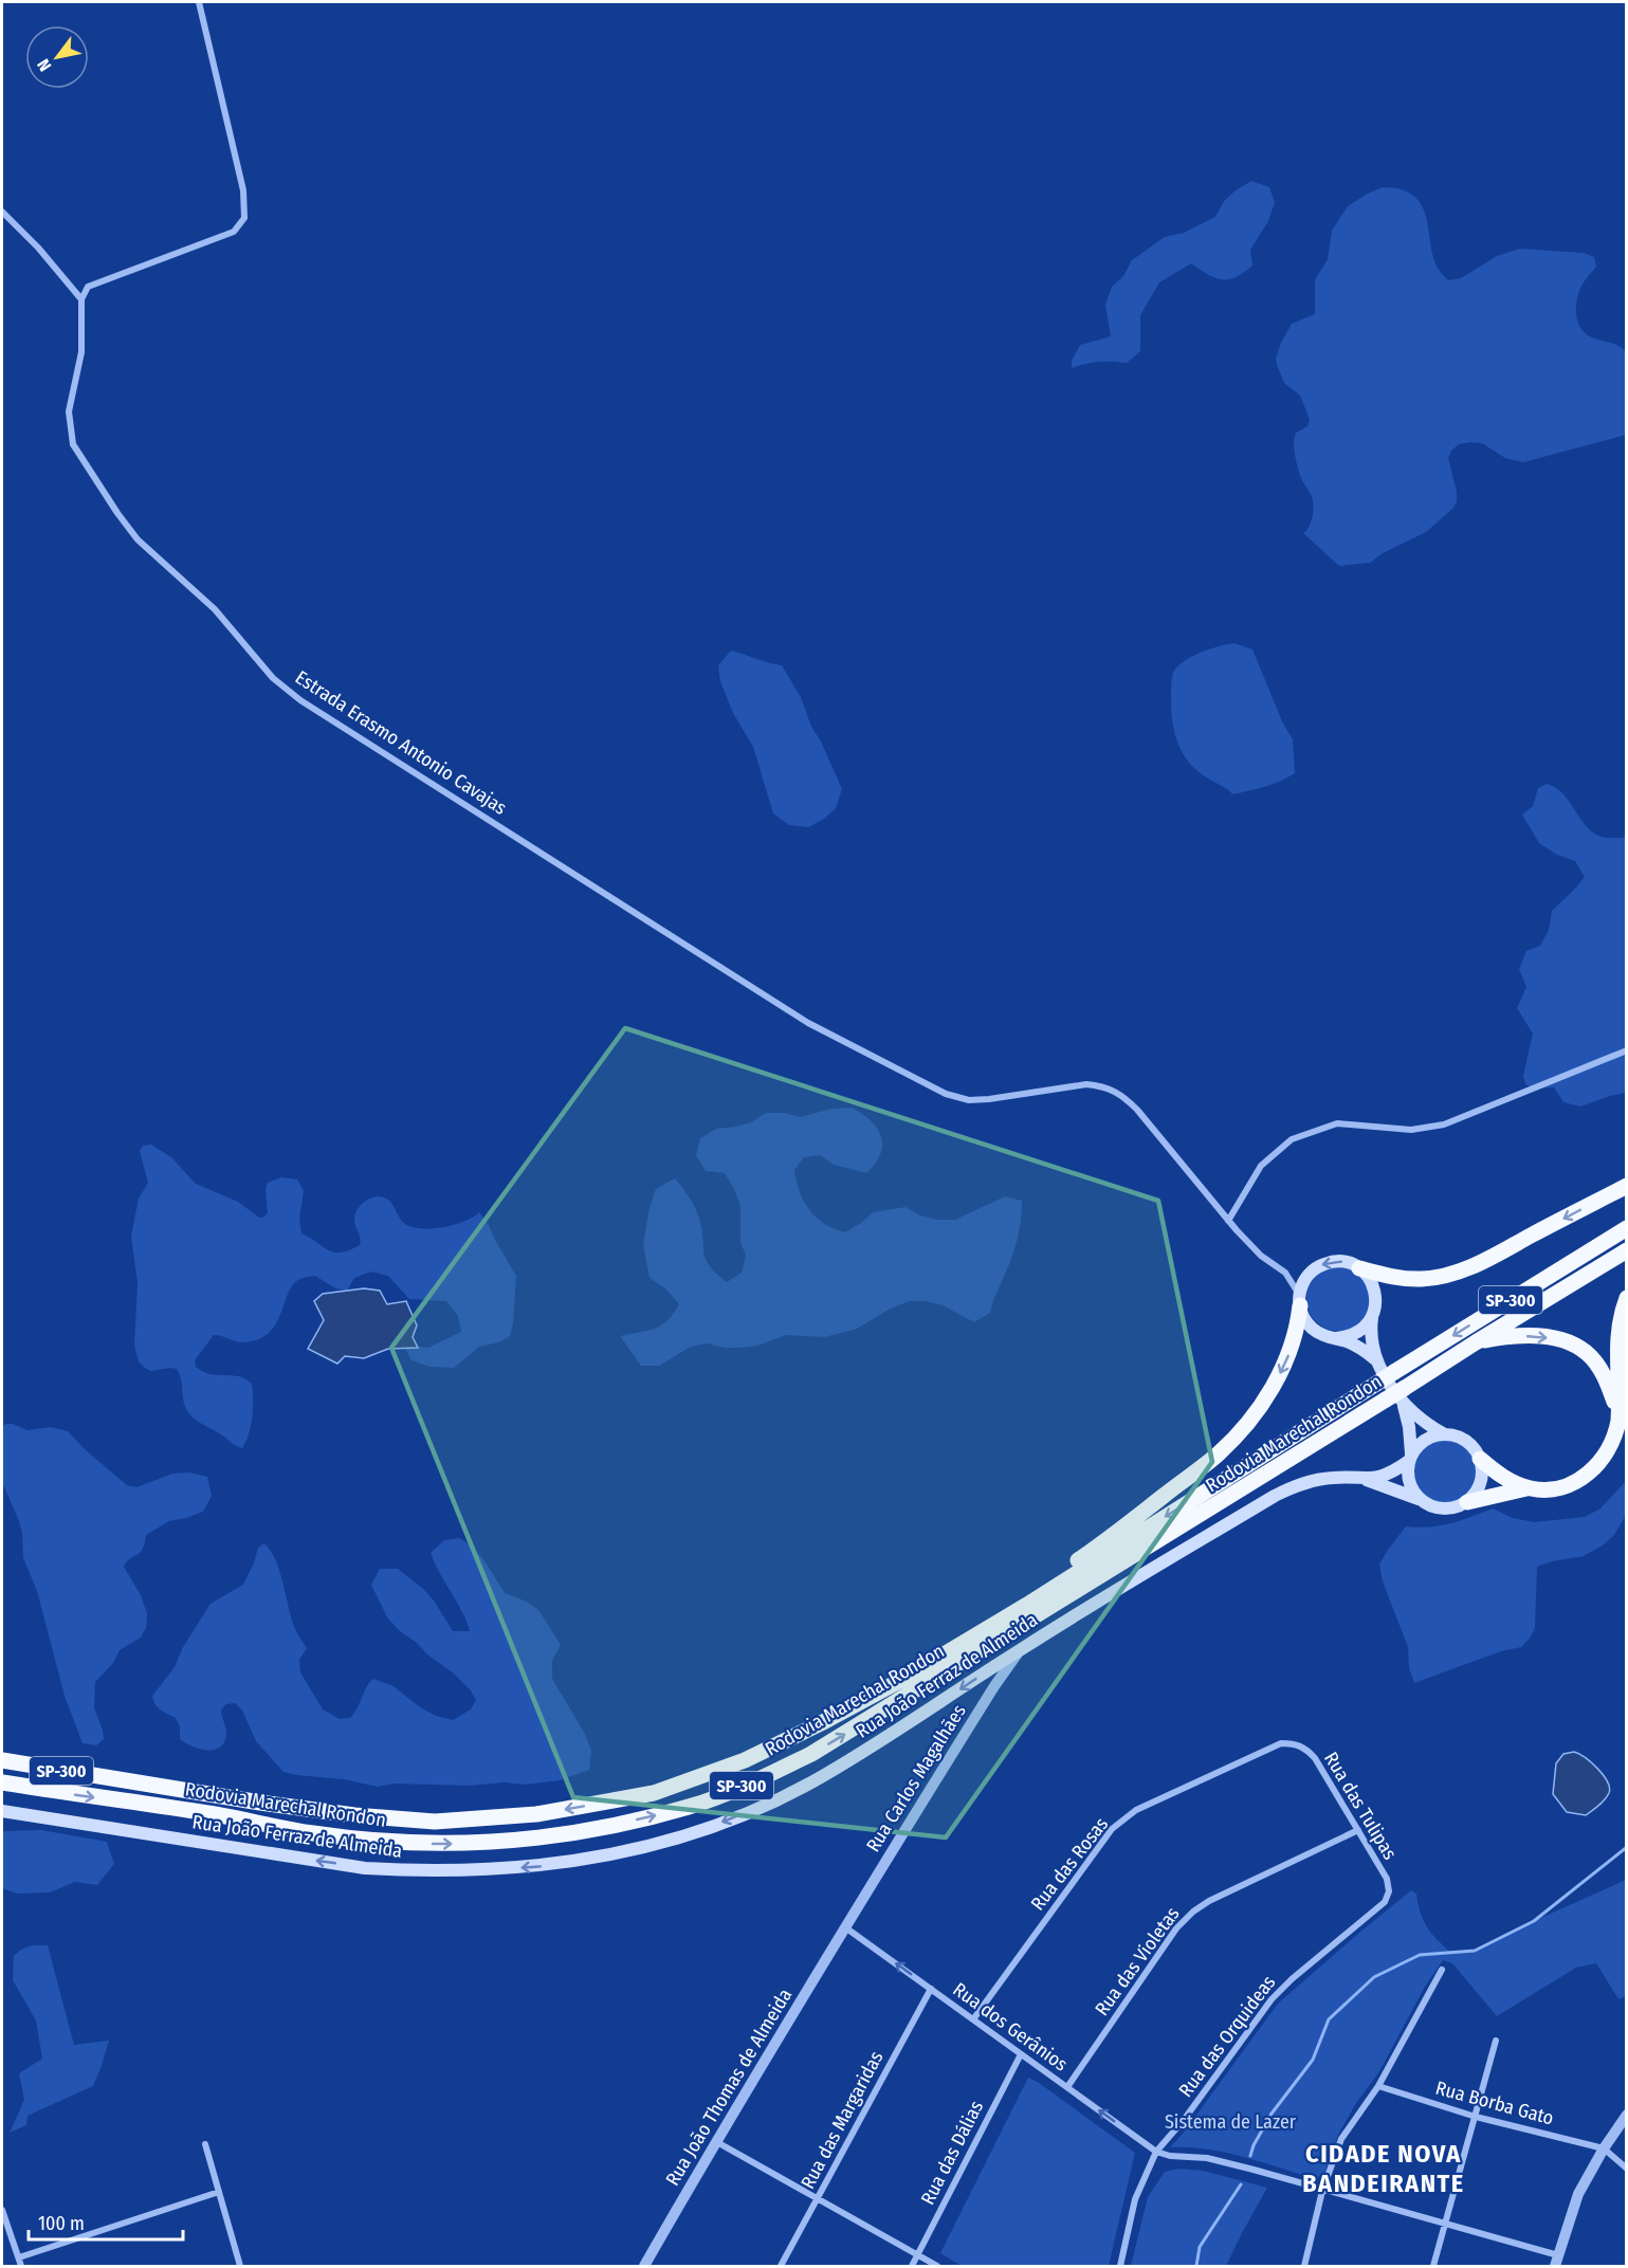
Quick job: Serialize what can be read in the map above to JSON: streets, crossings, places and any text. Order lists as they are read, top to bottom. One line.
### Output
{"streets":{"highway":["SP-300","Rodovia Marechal Rondon"],"main road":["Rua João Ferraz de Almeida"],"street":["Estrada Erasmo Antonio Cavajas","Rua Carlos Magalhães","Rua das Tulipas","Rua das Rosas","Rua das Violetas","Rua dos Gerânios","Rua das Orquideas","Rua João Thomas de Almeida","Rua Borba Gato","Rua das Margaridas","Rua das Dálias"]},"crossings":[["Rua João Ferraz de Almeida","Rua Carlos Magalhães"],["Rua Carlos Magalhães","Rua dos Gerânios"],["Rua Carlos Magalhães","Rua João Thomas de Almeida"],["Rua das Tulipas","Rua das Rosas"],["Rua das Tulipas","Rua das Violetas"],["Rua das Tulipas","Rua das Orquideas"],["Rua das Rosas","Rua dos Gerânios"],["Rua das Violetas","Rua dos Gerânios"],["Rua dos Gerânios","Rua das Orquideas"],["Rua dos Gerânios","Rua João Thomas de Almeida"],["Rua dos Gerânios","Rua das Margaridas"],["Rua dos Gerânios","Rua das Dálias"]],"one_way":["Rua João Ferraz de Almeida","Rua dos Gerânios"],"districts":["CIDADE NOVA BANDEIRANTE"],"parks":["Sistema de Lazer"],"scale_bar":"100 m","north":"bottom left"}
